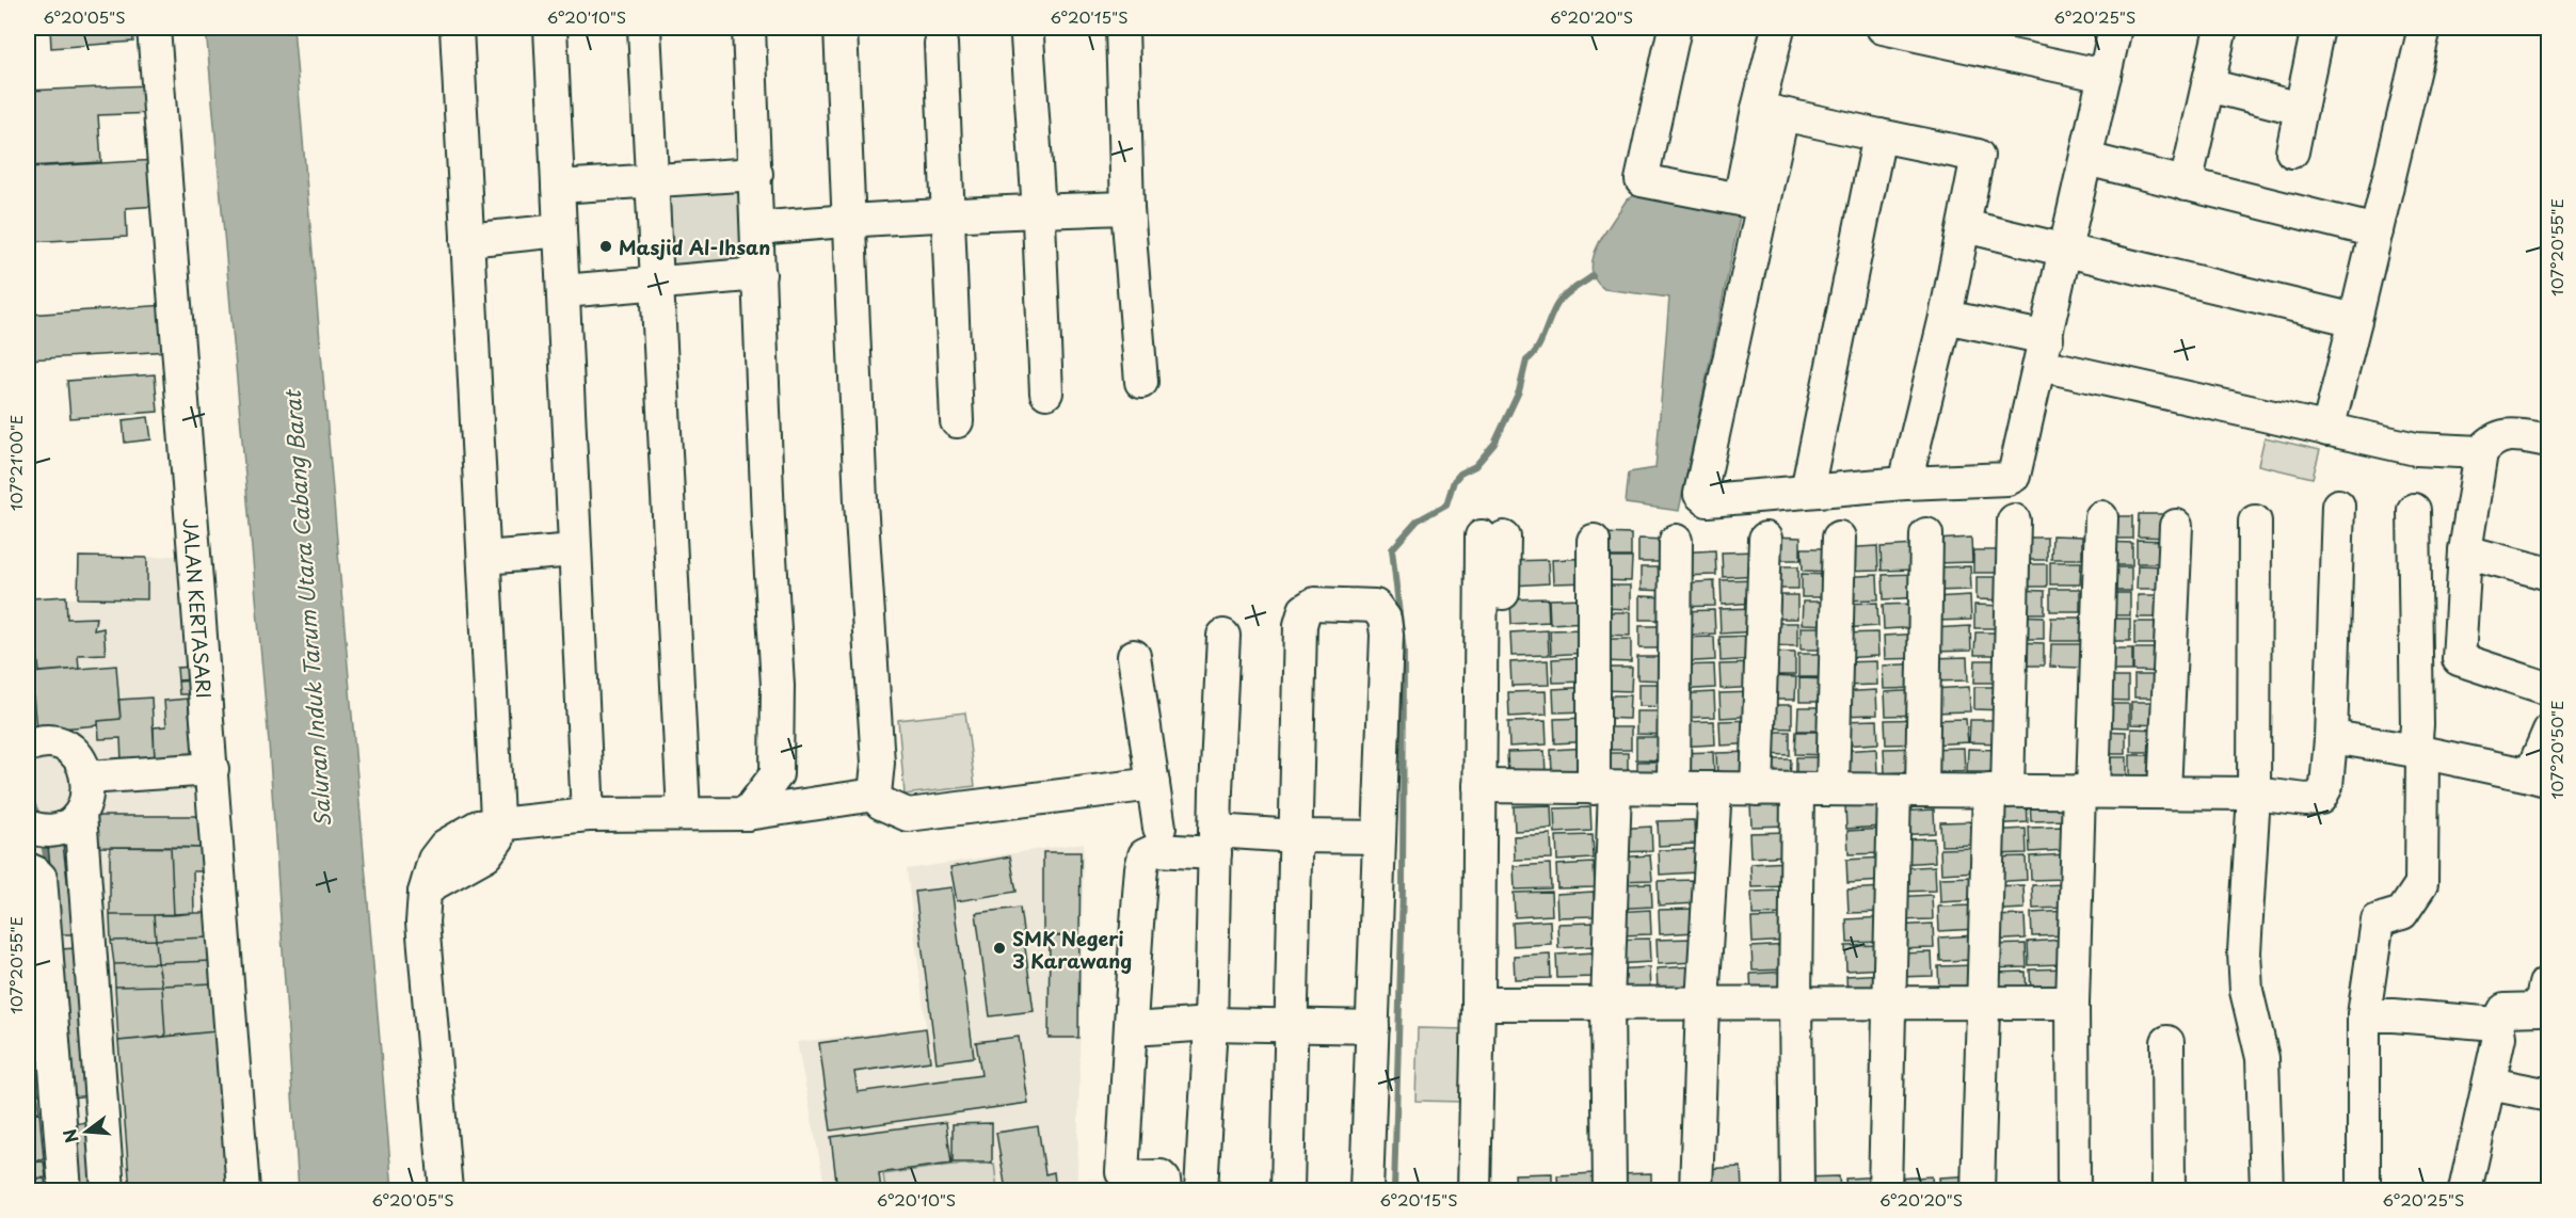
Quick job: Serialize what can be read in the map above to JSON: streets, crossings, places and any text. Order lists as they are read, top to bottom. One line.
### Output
{"streets":{"street":["JALAN KERTASARI"]},"water":["Saluran Induk Tarum Utara Cabang Barat"],"places":["Masjid Al-Ihsan","SMK Negeri 3 Karawang"],"north":"left","coordinates":["6°20'05\"S","6°20'10\"S","6°20'15\"S","6°20'20\"S","6°20'25\"S","107°20'55\"E","107°21'00\"E","107°20'50\"E"]}
